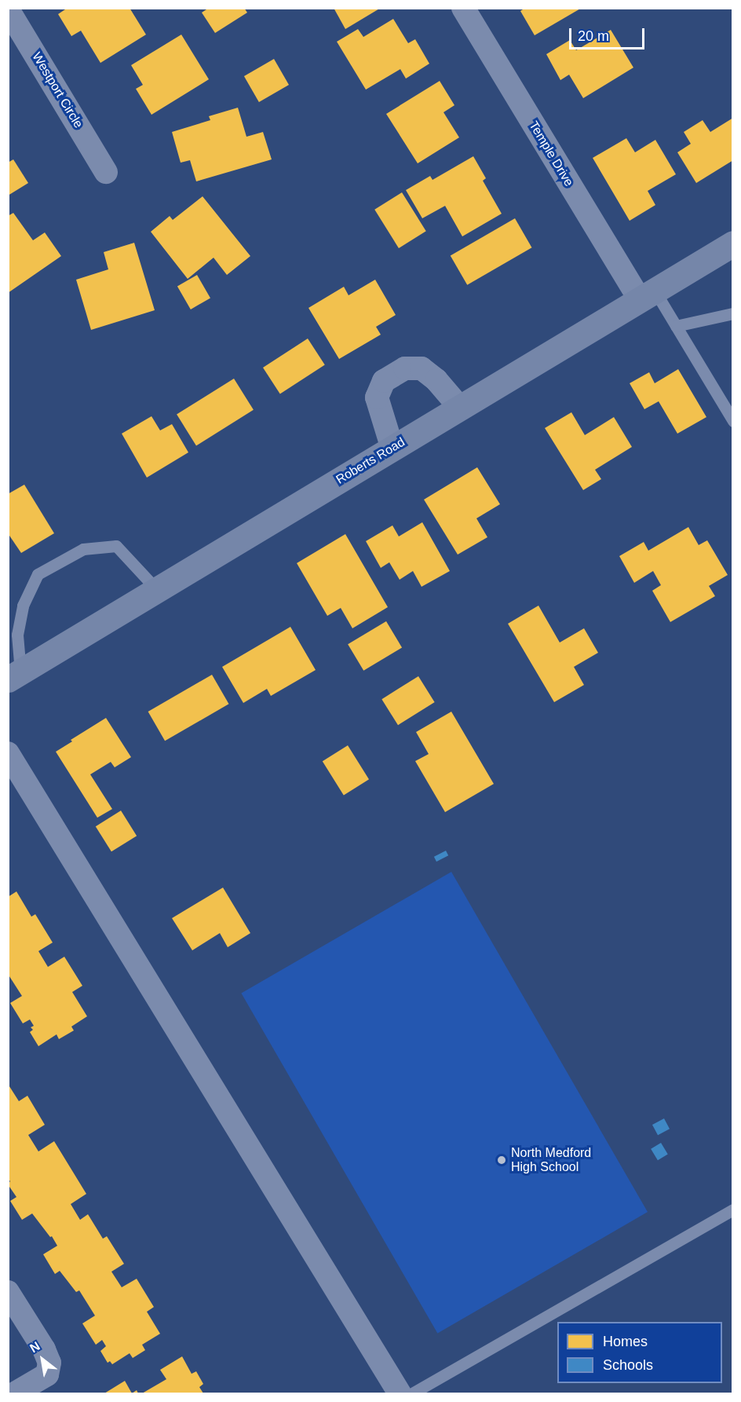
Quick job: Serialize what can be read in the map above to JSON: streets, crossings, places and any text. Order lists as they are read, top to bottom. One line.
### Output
{"streets":{"street":["Westport Circle","Temple Drive","Roberts Road"]},"crossings":[["Temple Drive","Roberts Road"]],"places":["North Medford High School"],"legend":["Homes","Schools"],"scale_bar":"20 m","north":"top left"}
